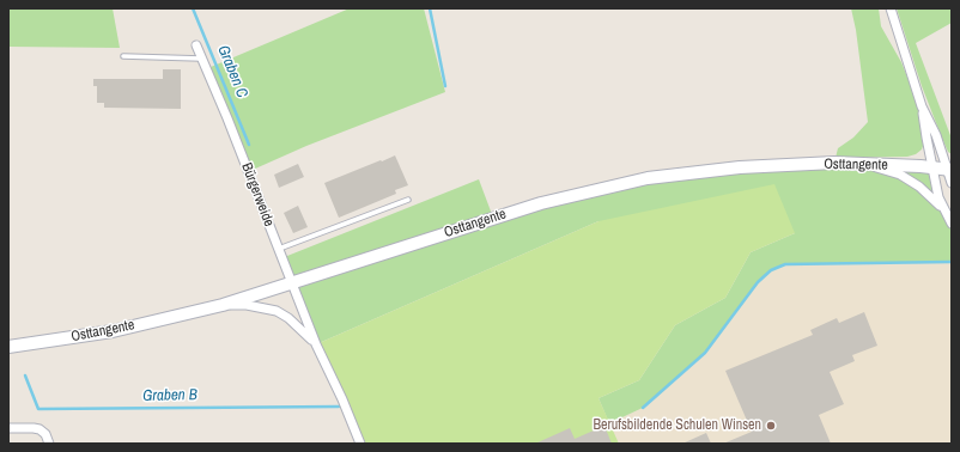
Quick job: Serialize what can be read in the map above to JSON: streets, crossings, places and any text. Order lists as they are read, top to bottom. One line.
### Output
{"streets":{"main road":["Osttangente"],"street":["Bürgerweide"]},"crossings":[["Osttangente","Bürgerweide"]],"water":["Graben C","Graben B"],"places":["Berufsbildende Schulen Winsen"]}
